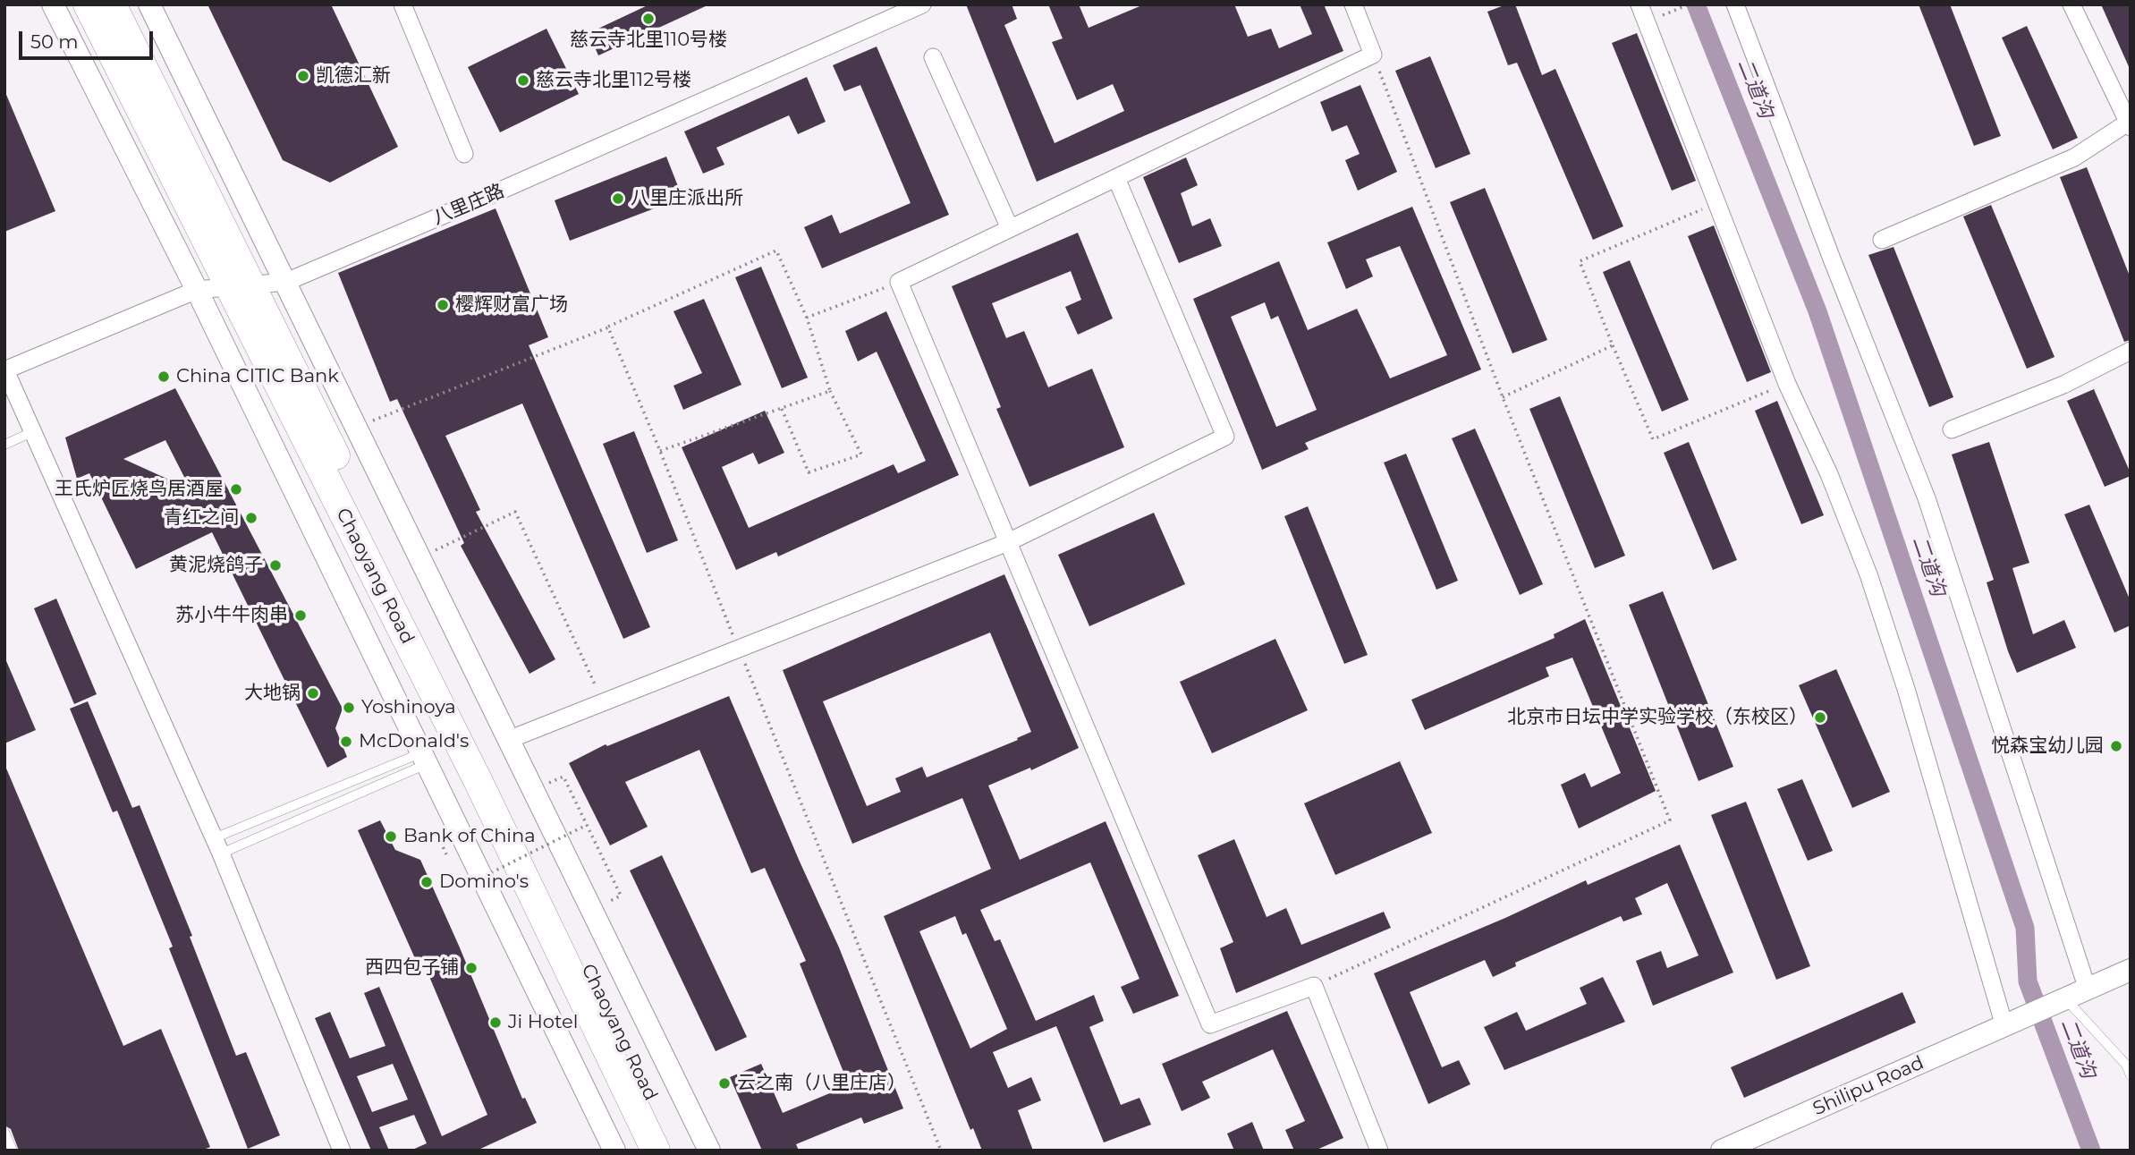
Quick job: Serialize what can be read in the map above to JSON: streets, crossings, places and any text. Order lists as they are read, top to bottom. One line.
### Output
{"streets":{"highway":["Chaoyang Road"],"street":["八里庄路","Shilipu Road"]},"crossings":[["八里庄路","Chaoyang Road"]],"water":["二道沟"],"places":["慈云寺北里110号楼","凯德汇新","慈云寺北里112号楼","八里庄派出所","樱辉财富广场","China CITIC Bank","王氏炉匠烧鸟居酒屋","青红之间","黄泥烧鸽子","苏小牛牛肉串","大地锅","Yoshinoya","北京市日坛中学实验学校（东校区）","McDonald's","悦森宝幼儿园","Bank of China","Domino's","西四包子铺","Ji Hotel","云之南（八里庄店）"],"scale_bar":"50 m"}
